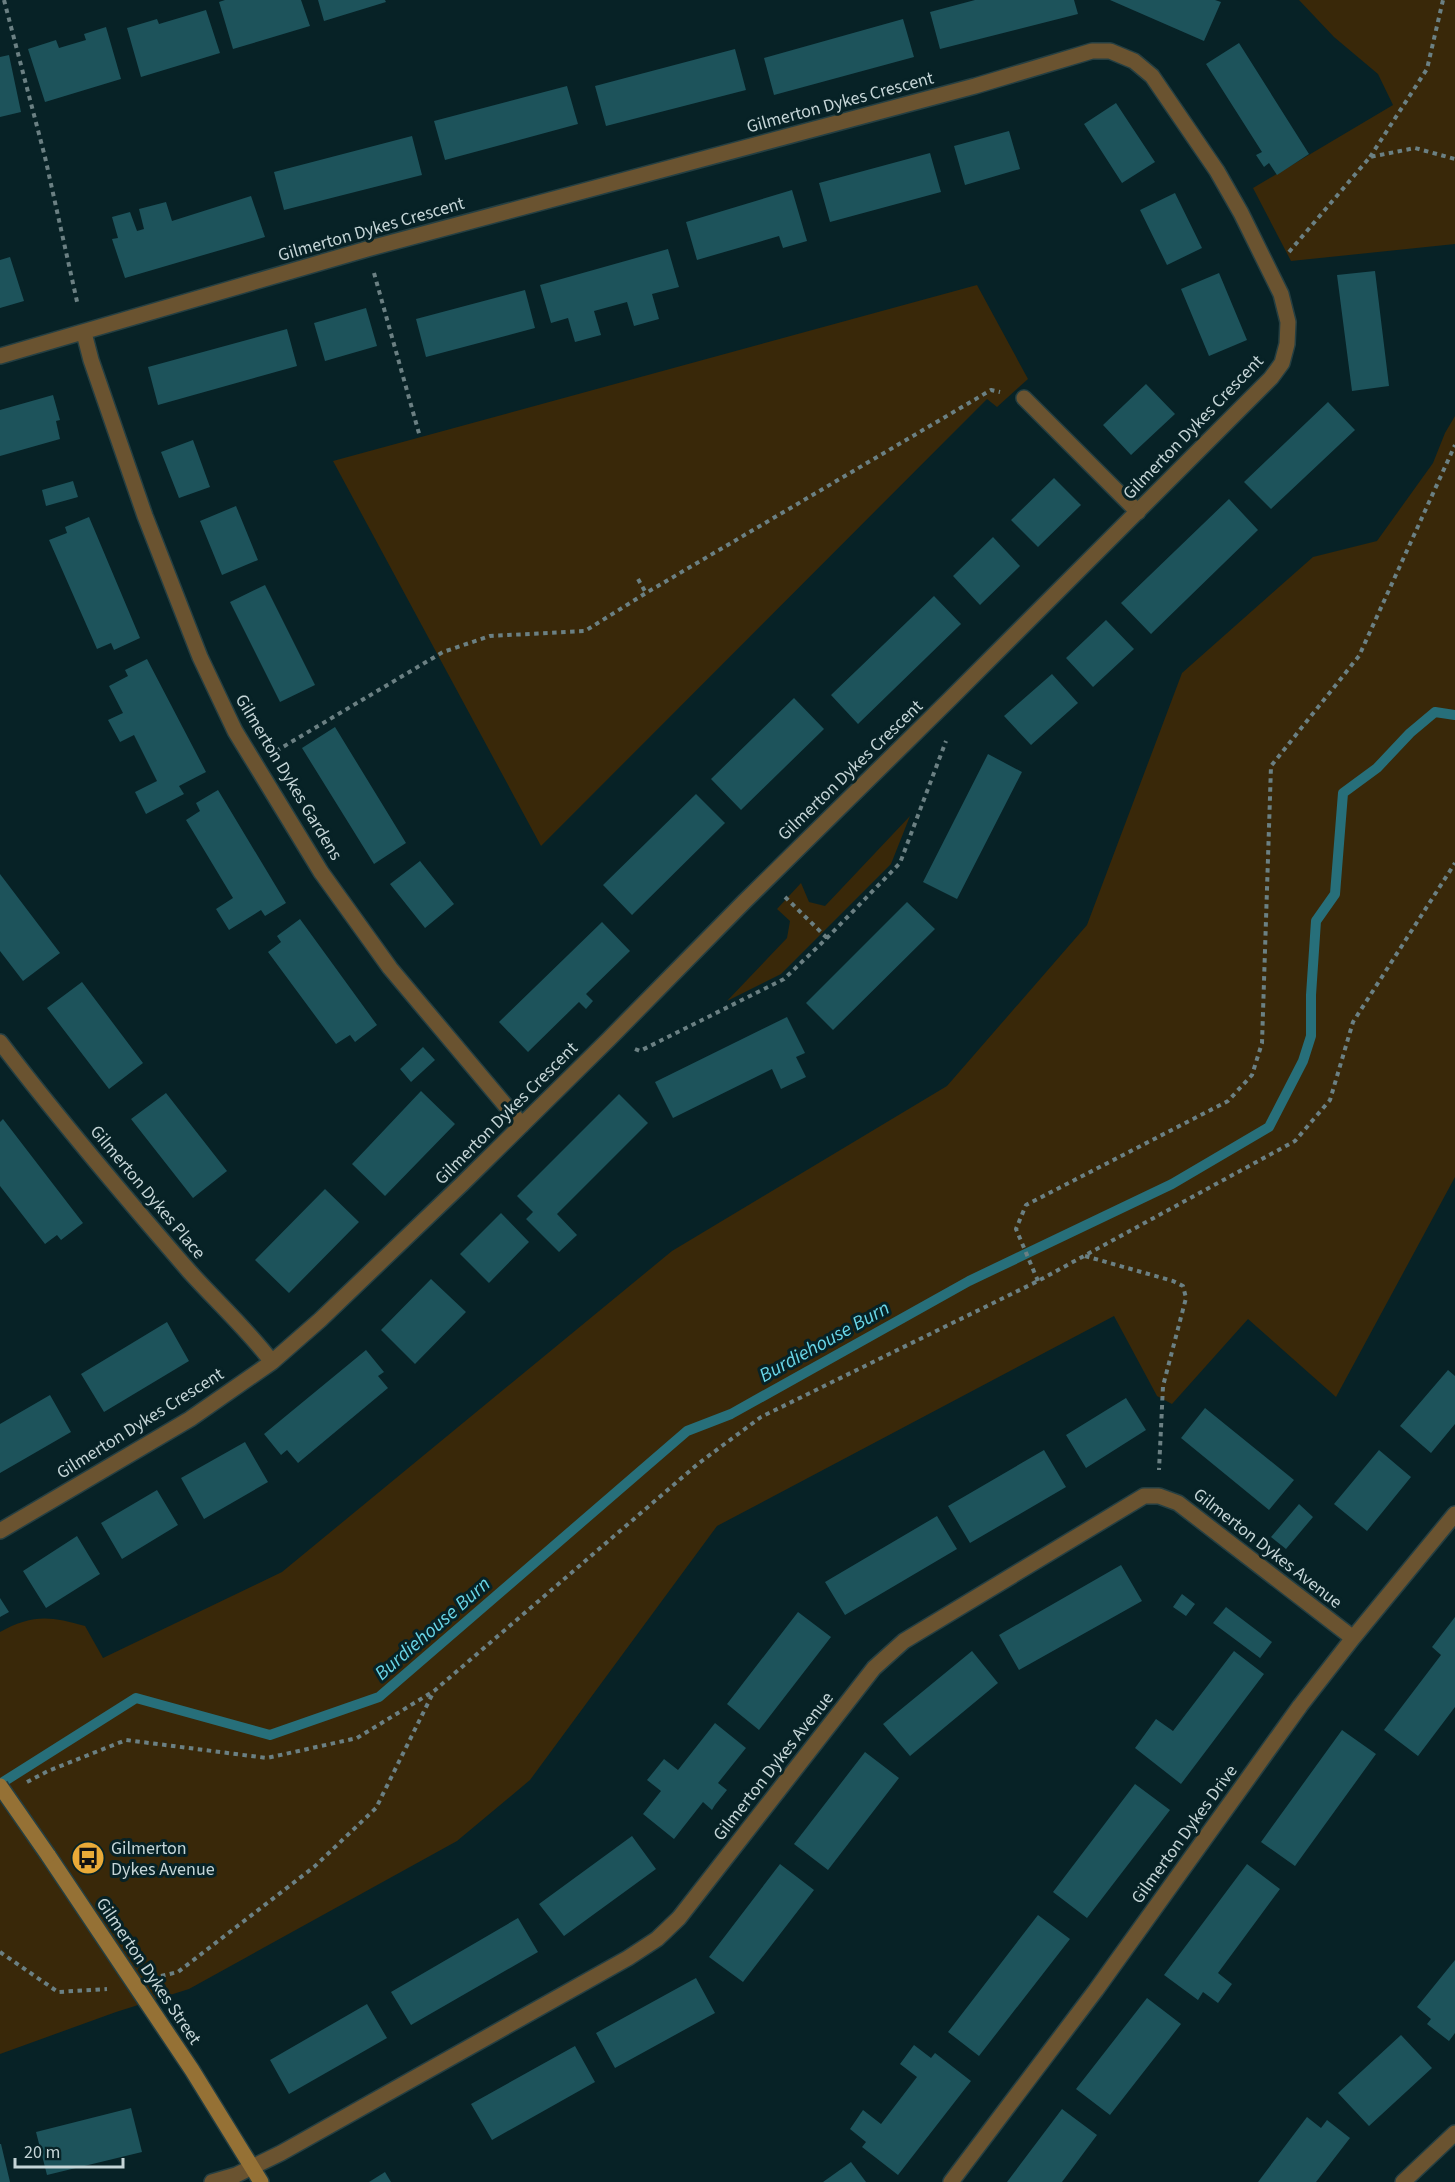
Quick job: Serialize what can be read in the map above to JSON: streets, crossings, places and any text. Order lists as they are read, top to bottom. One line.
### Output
{"streets":{"main road":["Gilmerton Dykes Street"],"street":["Gilmerton Dykes Crescent","Gilmerton Dykes Gardens","Gilmerton Dykes Place","Gilmerton Dykes Avenue","Gilmerton Dykes Drive"]},"crossings":[["Gilmerton Dykes Crescent","Gilmerton Dykes Gardens"],["Gilmerton Dykes Crescent","Gilmerton Dykes Place"],["Gilmerton Dykes Avenue","Gilmerton Dykes Drive"],["Gilmerton Dykes Avenue","Gilmerton Dykes Street"]],"water":["Burdiehouse Burn"],"places":{"bus stop":["Gilmerton Dykes Avenue"]},"scale_bar":"20 m"}
